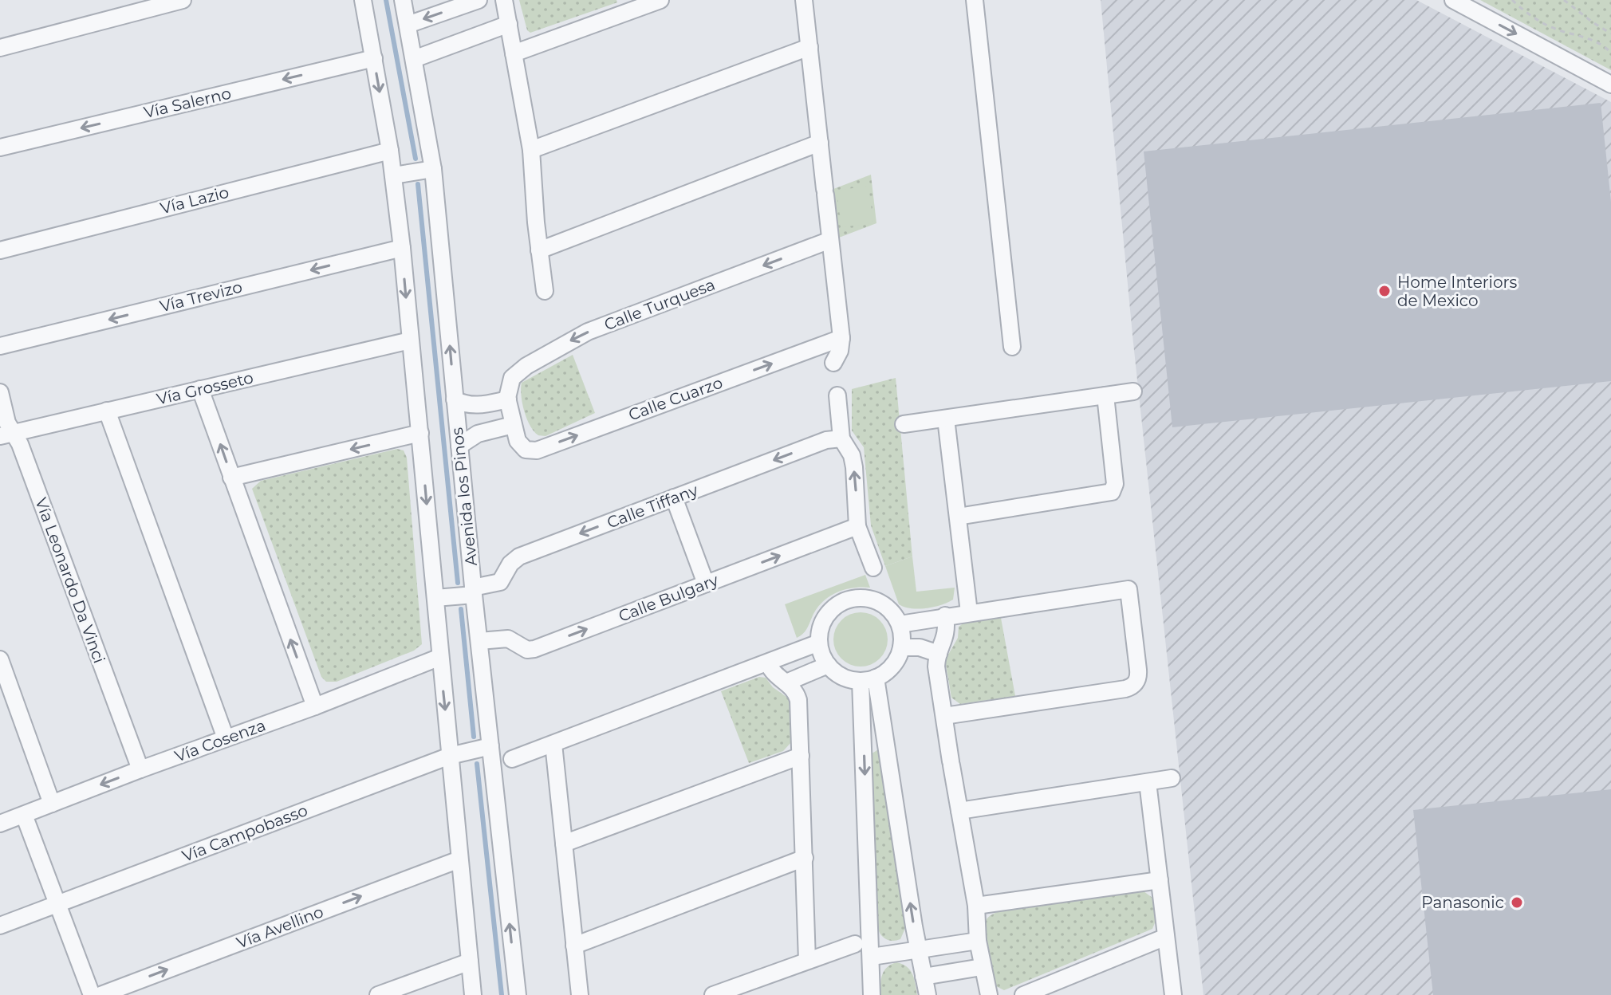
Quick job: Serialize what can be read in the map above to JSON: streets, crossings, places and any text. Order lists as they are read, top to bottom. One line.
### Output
{"streets":{"street":["Vía Salerno","Vía Lazio","Vía Trevizo","Calle Turquesa","Vía Grosseto","Calle Cuarzo","Avenida los Pinos","Calle Tiffany","Vía Leonardo Da Vinci","Calle Bulgary","Vía Cosenza","Vía Campobasso","Vía Avellino"]},"crossings":[["Vía Grosseto","Vía Leonardo Da Vinci"],["Avenida los Pinos","Calle Tiffany"],["Avenida los Pinos","Calle Bulgary"],["Avenida los Pinos","Vía Campobasso"],["Vía Leonardo Da Vinci","Vía Cosenza"]],"one_way":["Vía Trevizo","Calle Cuarzo","Calle Tiffany","Vía Avellino"],"places":["Home Interiors de Mexico","Panasonic"]}
